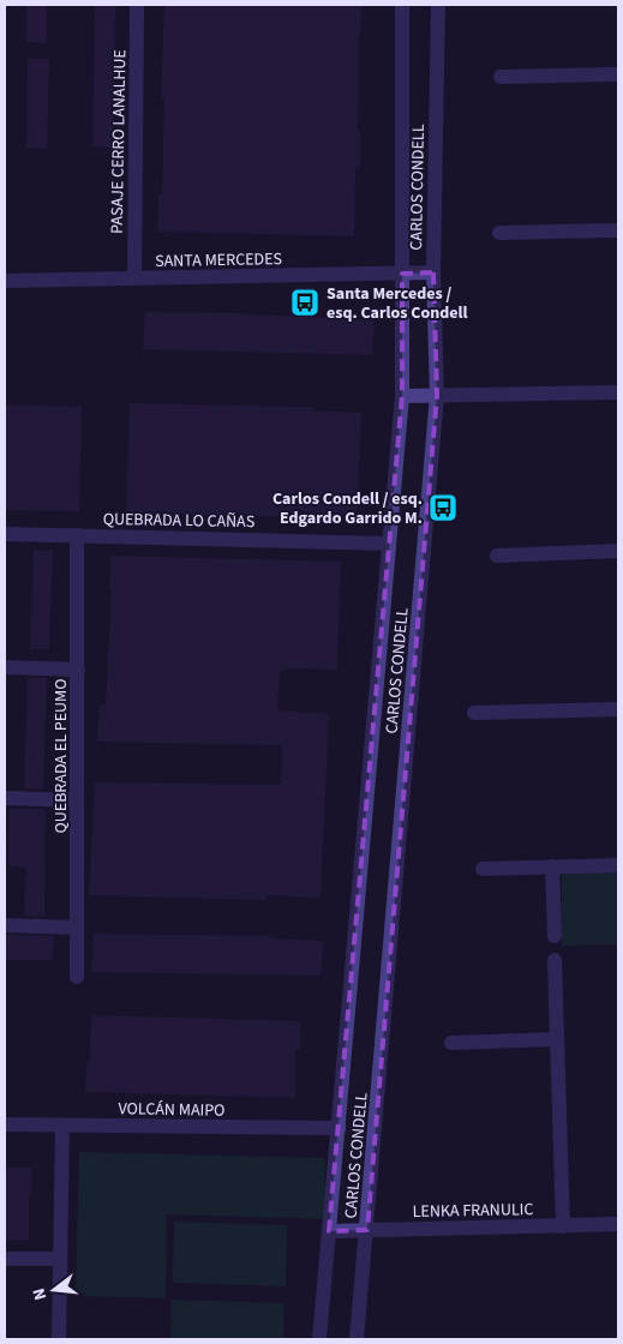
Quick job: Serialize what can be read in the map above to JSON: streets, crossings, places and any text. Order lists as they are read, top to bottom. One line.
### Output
{"streets":{"street":["PASAJE CERRO LANALHUE","CARLOS CONDELL","SANTA MERCEDES","QUEBRADA LO CAÑAS","QUEBRADA EL PEUMO","VOLCÁN MAIPO","LENKA FRANULIC"]},"crossings":[["PASAJE CERRO LANALHUE","SANTA MERCEDES"],["CARLOS CONDELL","SANTA MERCEDES"],["CARLOS CONDELL","QUEBRADA LO CAÑAS"],["CARLOS CONDELL","VOLCÁN MAIPO"],["CARLOS CONDELL","LENKA FRANULIC"],["QUEBRADA LO CAÑAS","QUEBRADA EL PEUMO"]],"places":{"bus stop":["Santa Mercedes / esq. Carlos Condell","Carlos Condell / esq. Edgardo Garrido M."]},"north":"left"}
